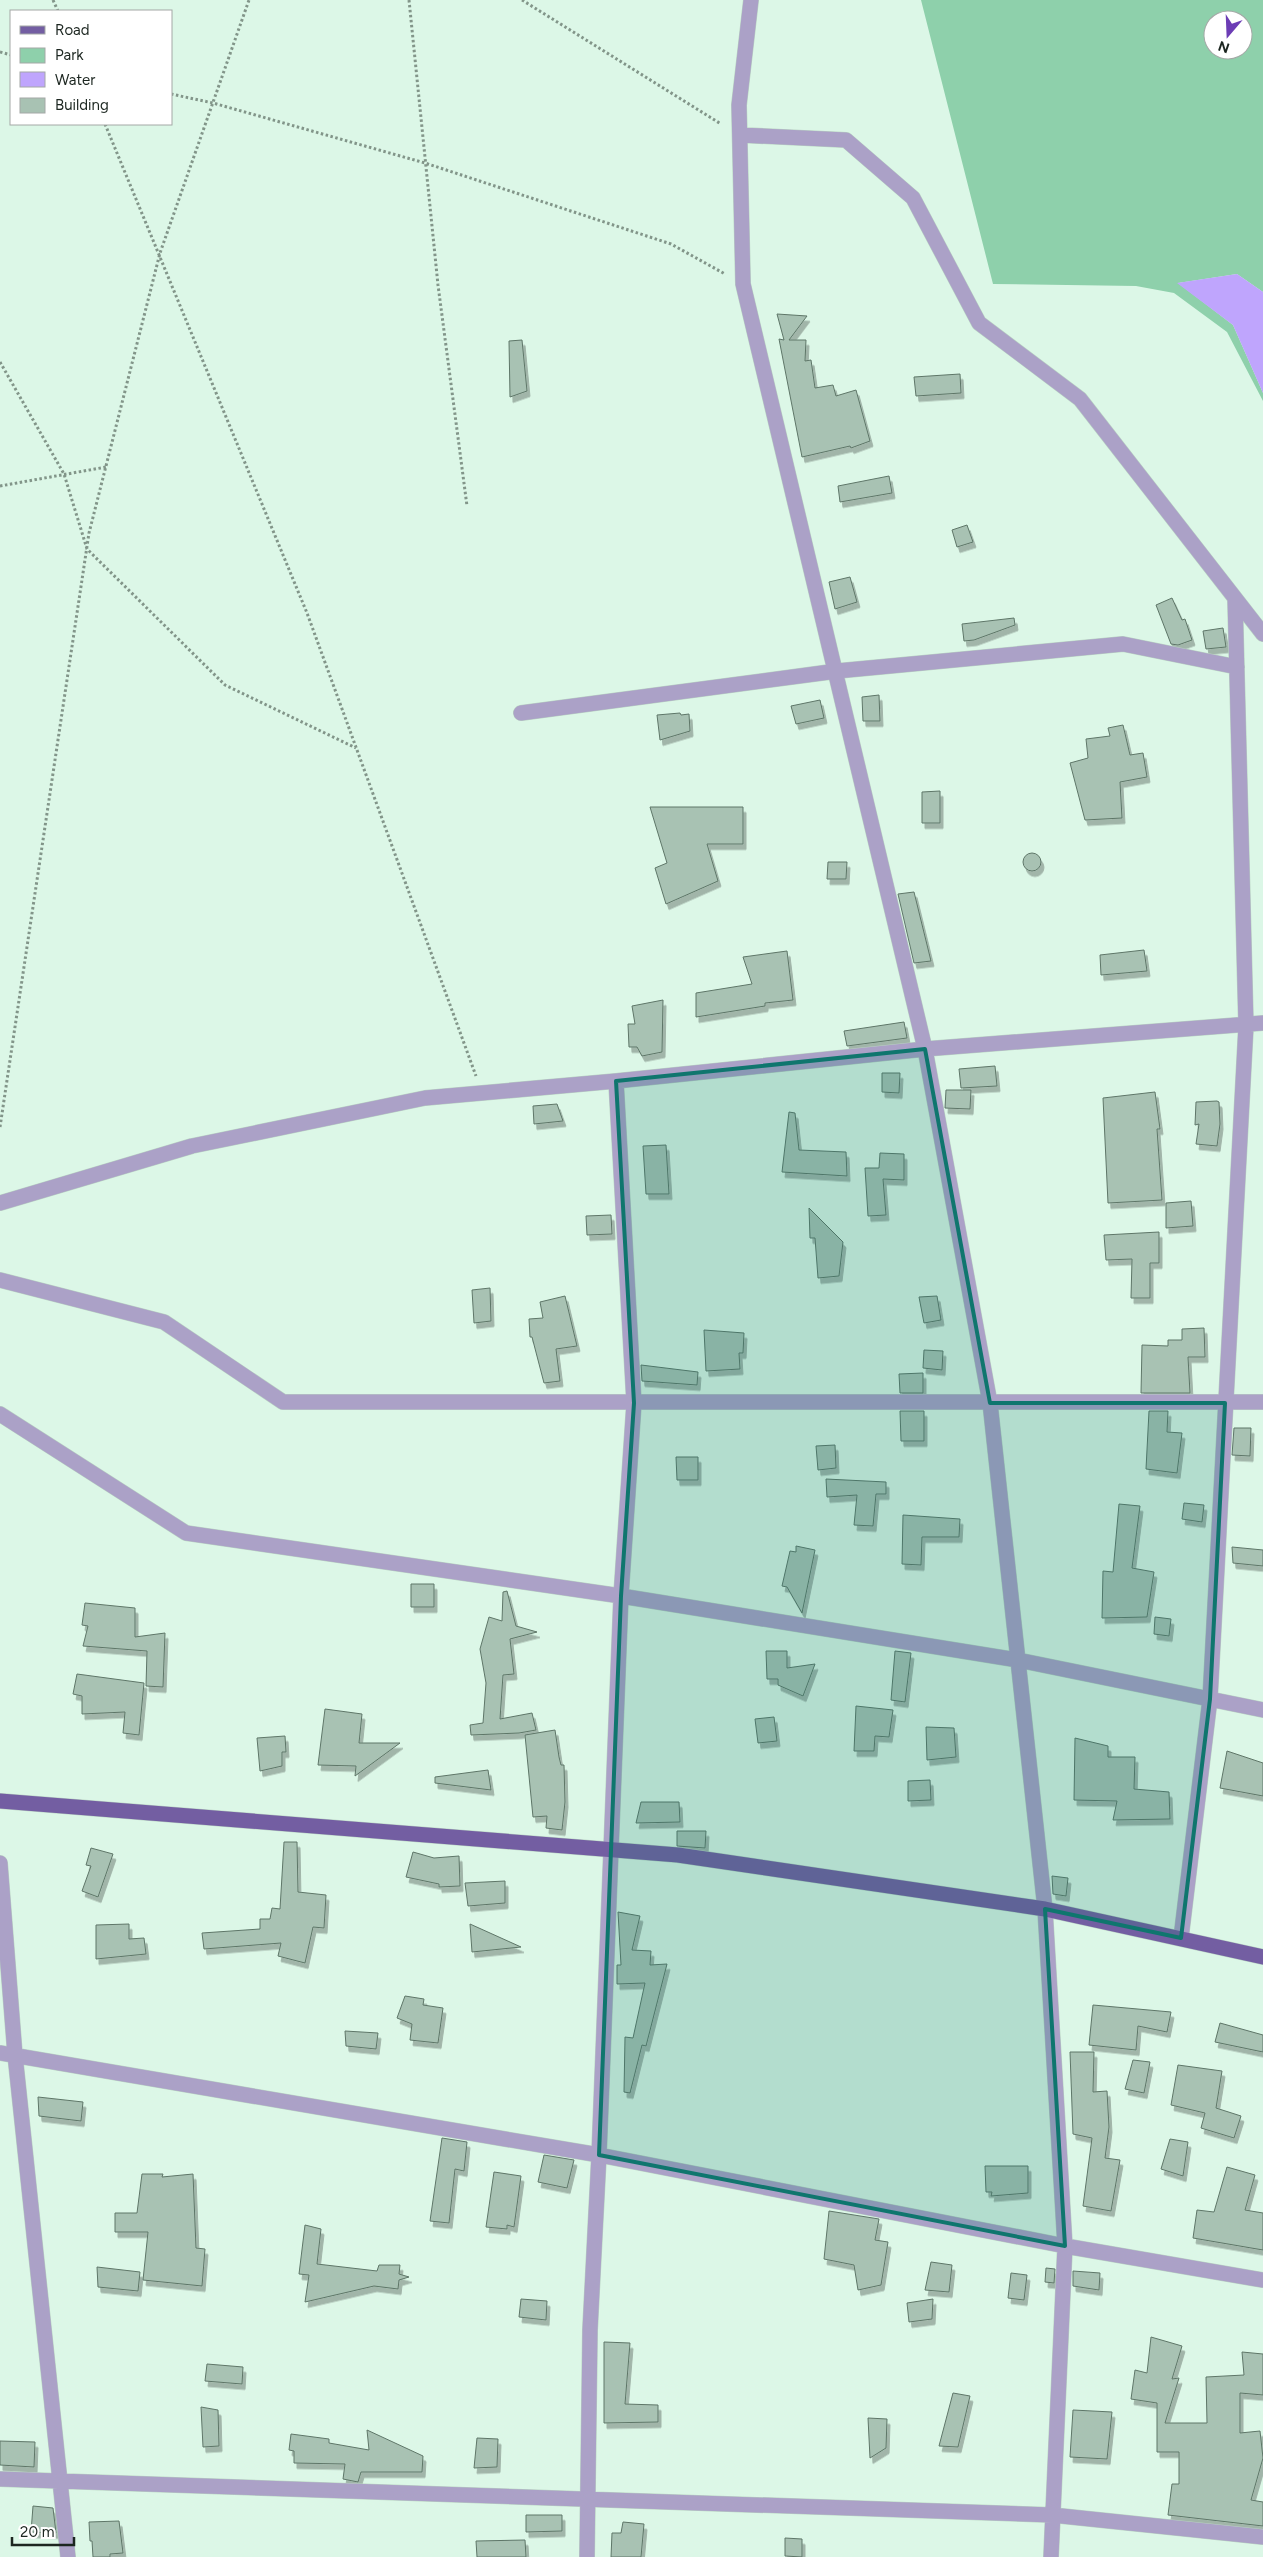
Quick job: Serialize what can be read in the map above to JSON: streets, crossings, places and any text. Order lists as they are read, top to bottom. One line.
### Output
{"legend":["Road","Park","Water","Building"],"scale_bar":"20 m","north":"bottom"}
